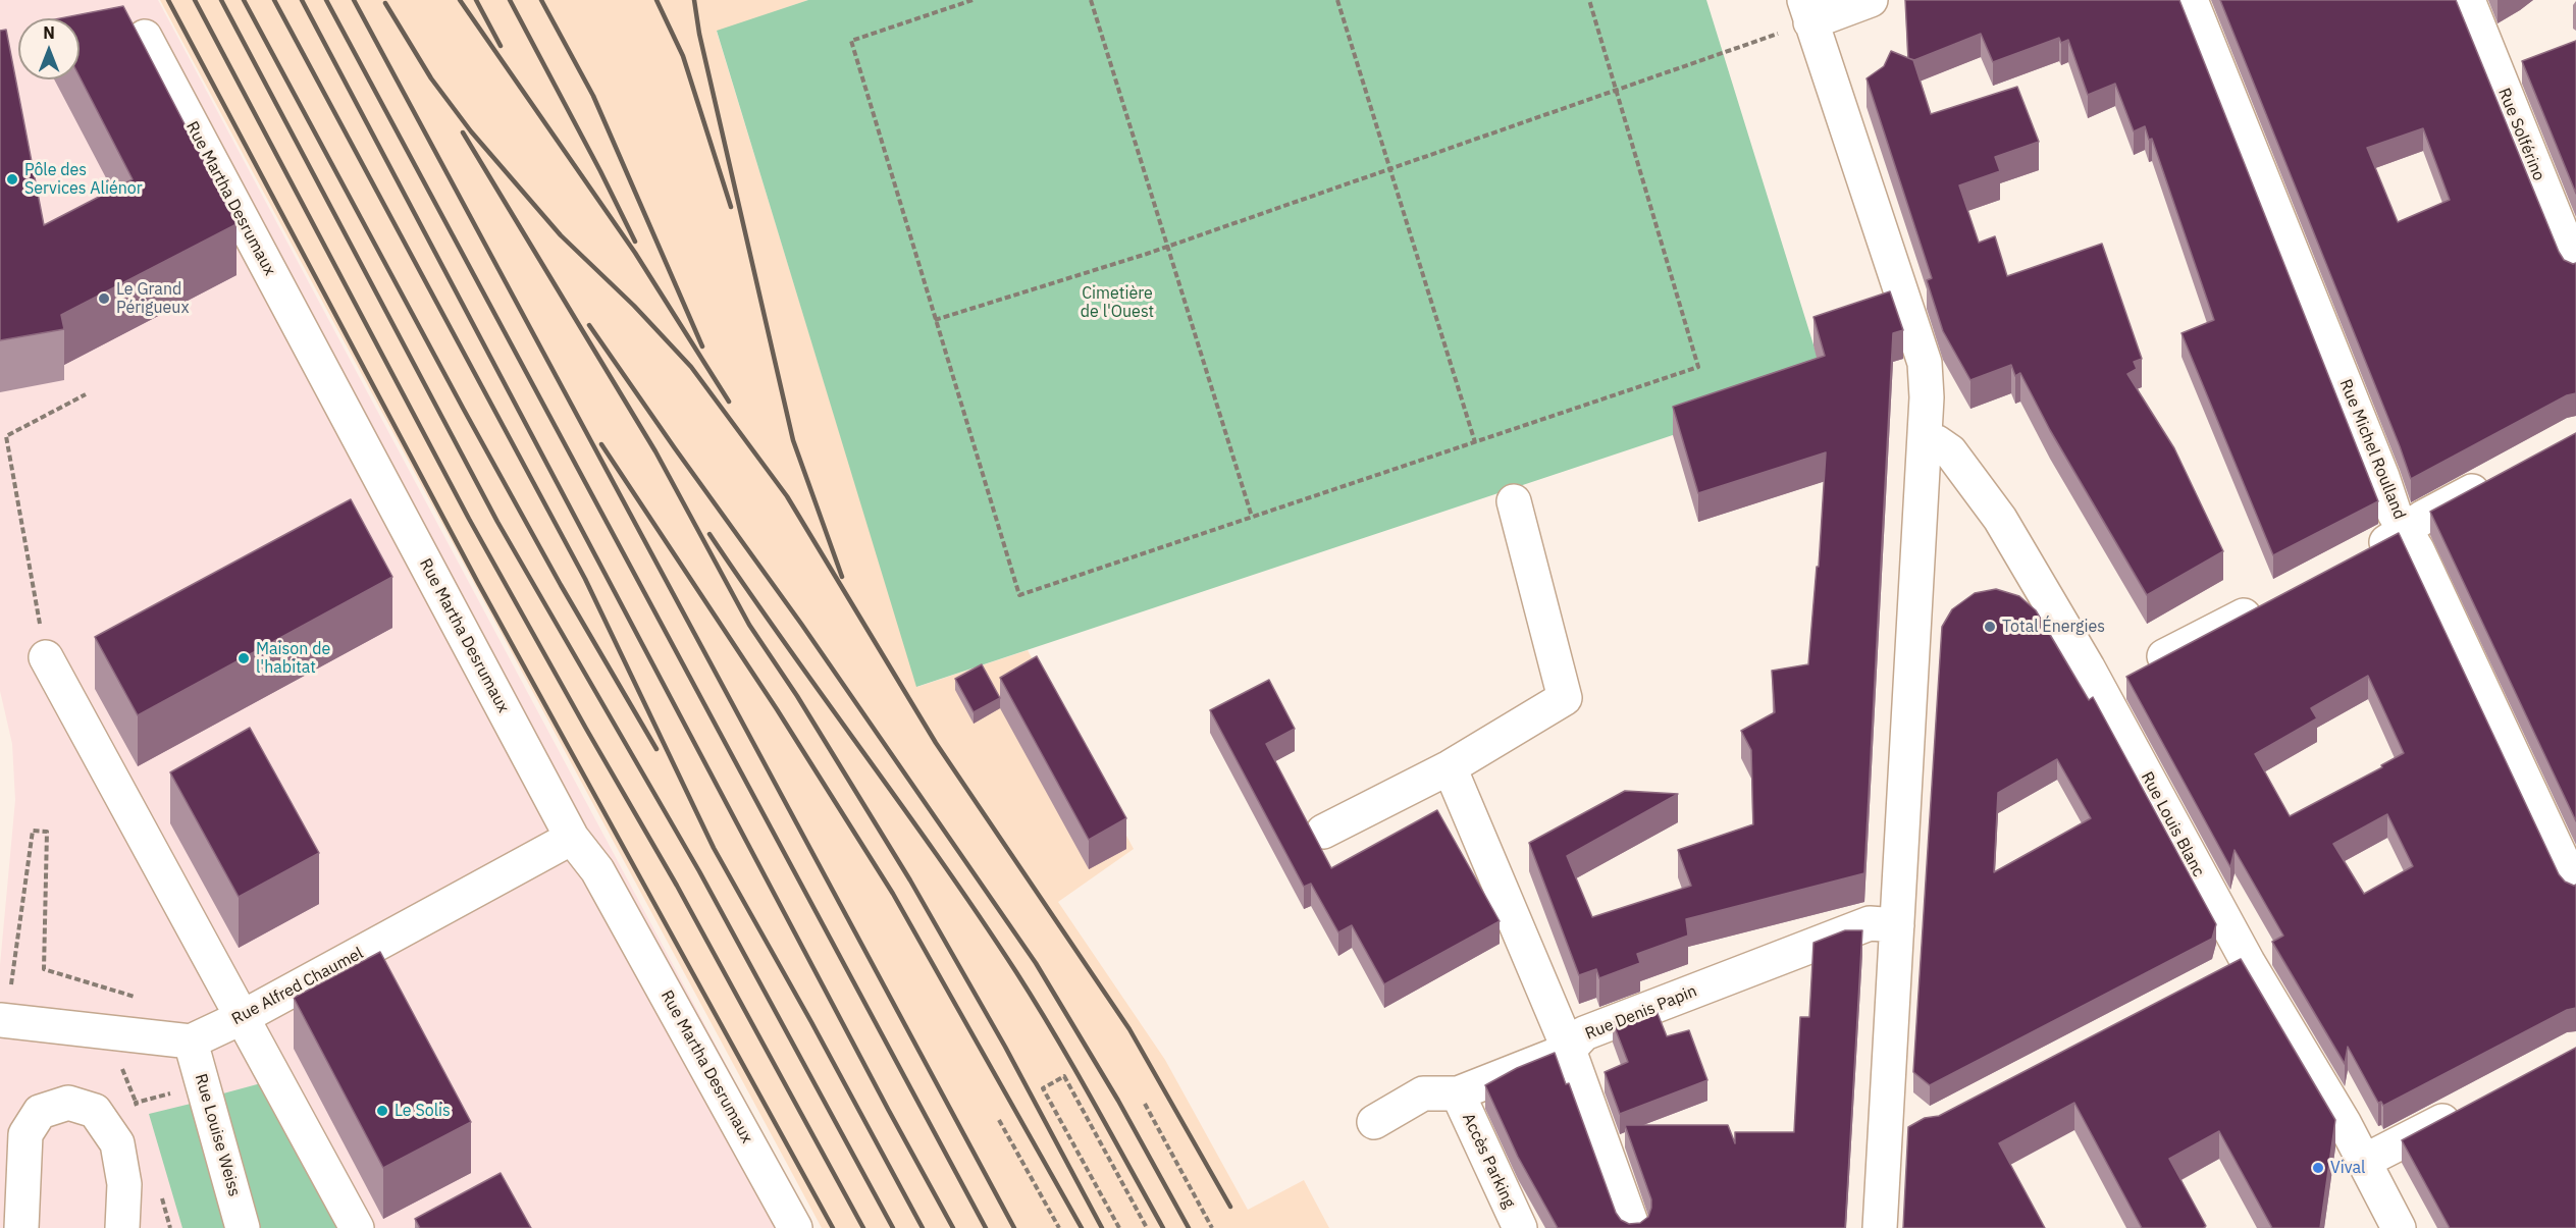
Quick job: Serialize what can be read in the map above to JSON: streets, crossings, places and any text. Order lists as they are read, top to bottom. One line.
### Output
{"streets":{"street":["Rue Solférino","Rue Martha Desrumaux","Rue Michel Roulland","Rue Louis Blanc","Rue Alfred Chaumel","Rue Denis Papin","Rue Louise Weiss","Accès Parking"]},"crossings":[["Rue Martha Desrumaux","Rue Alfred Chaumel"],["Rue Alfred Chaumel","Rue Louise Weiss"]],"parks":["Cimetière de l'Ouest"],"places":["Pôle des Services Aliénor","Le Grand Périgueux","Total Énergies","Maison de l'habitat","Le Solis","Vival"],"north":"top"}
